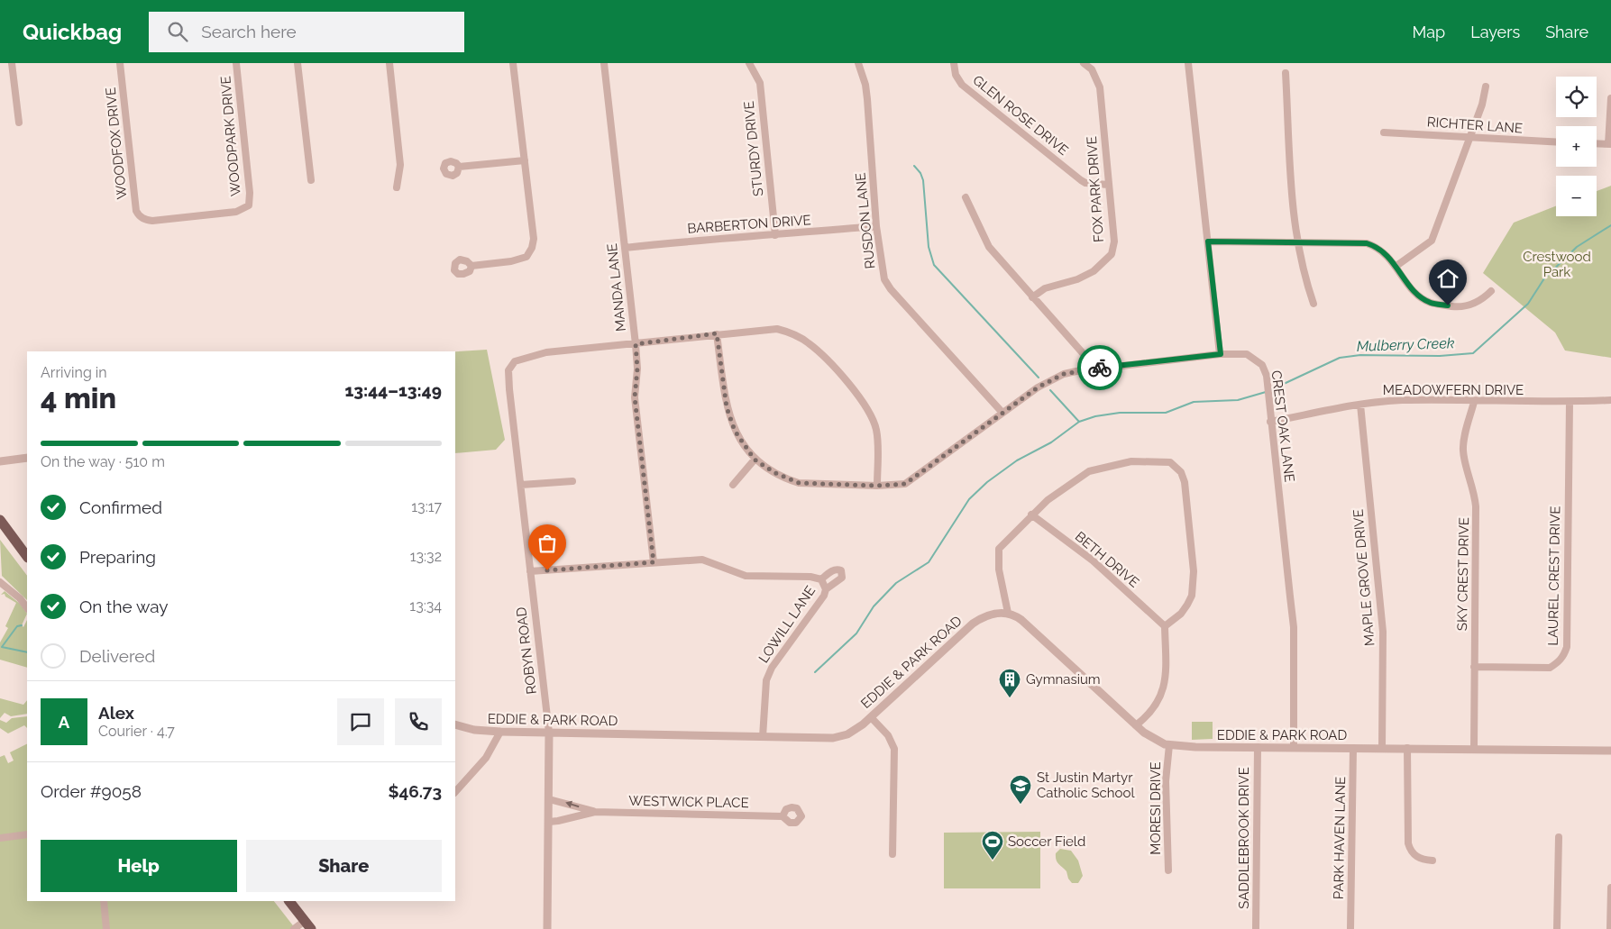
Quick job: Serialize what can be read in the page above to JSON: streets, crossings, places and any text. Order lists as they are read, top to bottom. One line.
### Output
{"streets":{"street":["GLEN ROSE DRIVE","RICHTER LANE","WOODPARK DRIVE","WOODFOX DRIVE","STURDY DRIVE","FOX PARK DRIVE","RUSDON LANE","BARBERTON DRIVE","MANDA LANE","MEADOWFERN DRIVE","CREST OAK LANE","BETH DRIVE","SKY CREST DRIVE","LAUREL CREST DRIVE","MAPLE GROVE DRIVE","LOWILL LANE","ROBYN ROAD","EDDIE & PARK ROAD","WESTWICK PLACE","MORESI DRIVE","SADDLEBROOK DRIVE","PARK HAVEN LANE"]},"crossings":[["GLEN ROSE DRIVE","FOX PARK DRIVE"],["WOODPARK DRIVE","WOODFOX DRIVE"],["STURDY DRIVE","BARBERTON DRIVE"],["RUSDON LANE","BARBERTON DRIVE"],["BARBERTON DRIVE","MANDA LANE"],["MANDA LANE","LOWILL LANE"],["MANDA LANE","ROBYN ROAD"],["MEADOWFERN DRIVE","CREST OAK LANE"],["MEADOWFERN DRIVE","SKY CREST DRIVE"],["MEADOWFERN DRIVE","LAUREL CREST DRIVE"],["MEADOWFERN DRIVE","MAPLE GROVE DRIVE"],["CREST OAK LANE","EDDIE & PARK ROAD"],["SKY CREST DRIVE","LAUREL CREST DRIVE"],["SKY CREST DRIVE","EDDIE & PARK ROAD"],["MAPLE GROVE DRIVE","EDDIE & PARK ROAD"],["LOWILL LANE","ROBYN ROAD"],["LOWILL LANE","EDDIE & PARK ROAD"],["ROBYN ROAD","EDDIE & PARK ROAD"],["ROBYN ROAD","WESTWICK PLACE"],["EDDIE & PARK ROAD","MORESI DRIVE"],["EDDIE & PARK ROAD","SADDLEBROOK DRIVE"],["EDDIE & PARK ROAD","PARK HAVEN LANE"]],"water":["Mulberry Creek"],"parks":["Crestwood Park"],"places":{"building":["Gymnasium"],"school or university":["St Justin Martyr Catholic School"],"sports":["Soccer Field"]},"page":{"header":"Quickbag","search":"Search here","nav":["Map","Layers","Share"],"map_buttons":["+","−"],"heading":["4 min","Arriving in","13:44–13:49"],"panel":["Alex","Courier · 4.7","Order #9058","$46.73"],"bar":"On the way · 510 m","list":[["Confirmed","13:17"],["Preparing","13:32"],["On the way","13:34"],"Delivered"],"round":"A","buttons":["Help","Share"]}}
